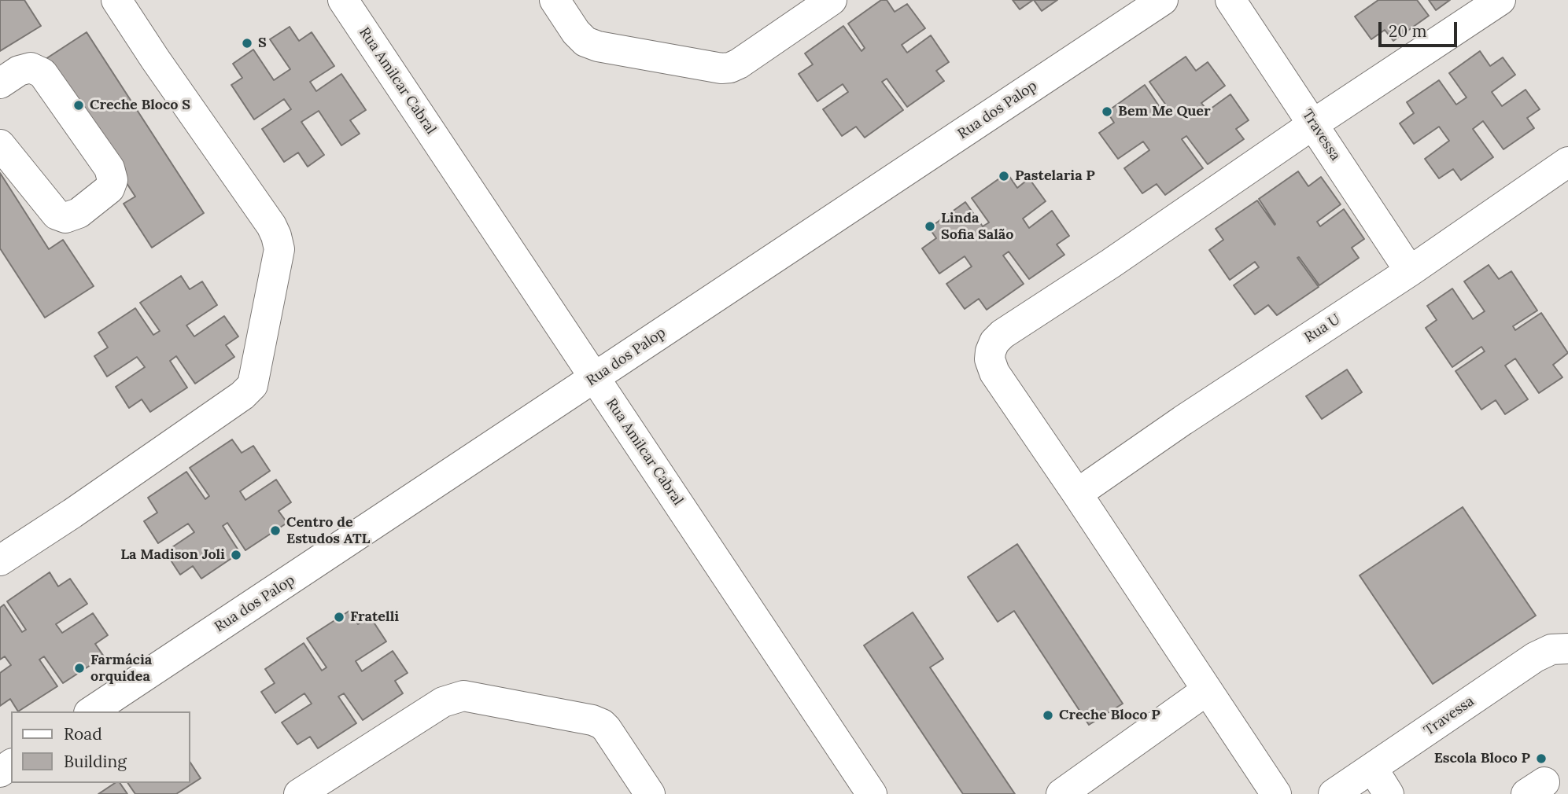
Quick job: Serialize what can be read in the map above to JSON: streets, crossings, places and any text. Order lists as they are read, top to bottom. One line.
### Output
{"streets":{"street":["Rua Amilcar Cabral","Rua dos Palop","Travessa","Rua U"]},"crossings":[["Rua Amilcar Cabral","Rua dos Palop"],["Travessa","Rua U"]],"places":["S","Creche Bloco S","Bem Me Quer","Pastelaria P","Linda Sofia Salão","Centro de Estudos ATL","La Madison Joli","Fratelli","Farmácia orquidea","Creche Bloco P","Escola Bloco P"],"legend":["Road","Building"],"scale_bar":"20 m"}
